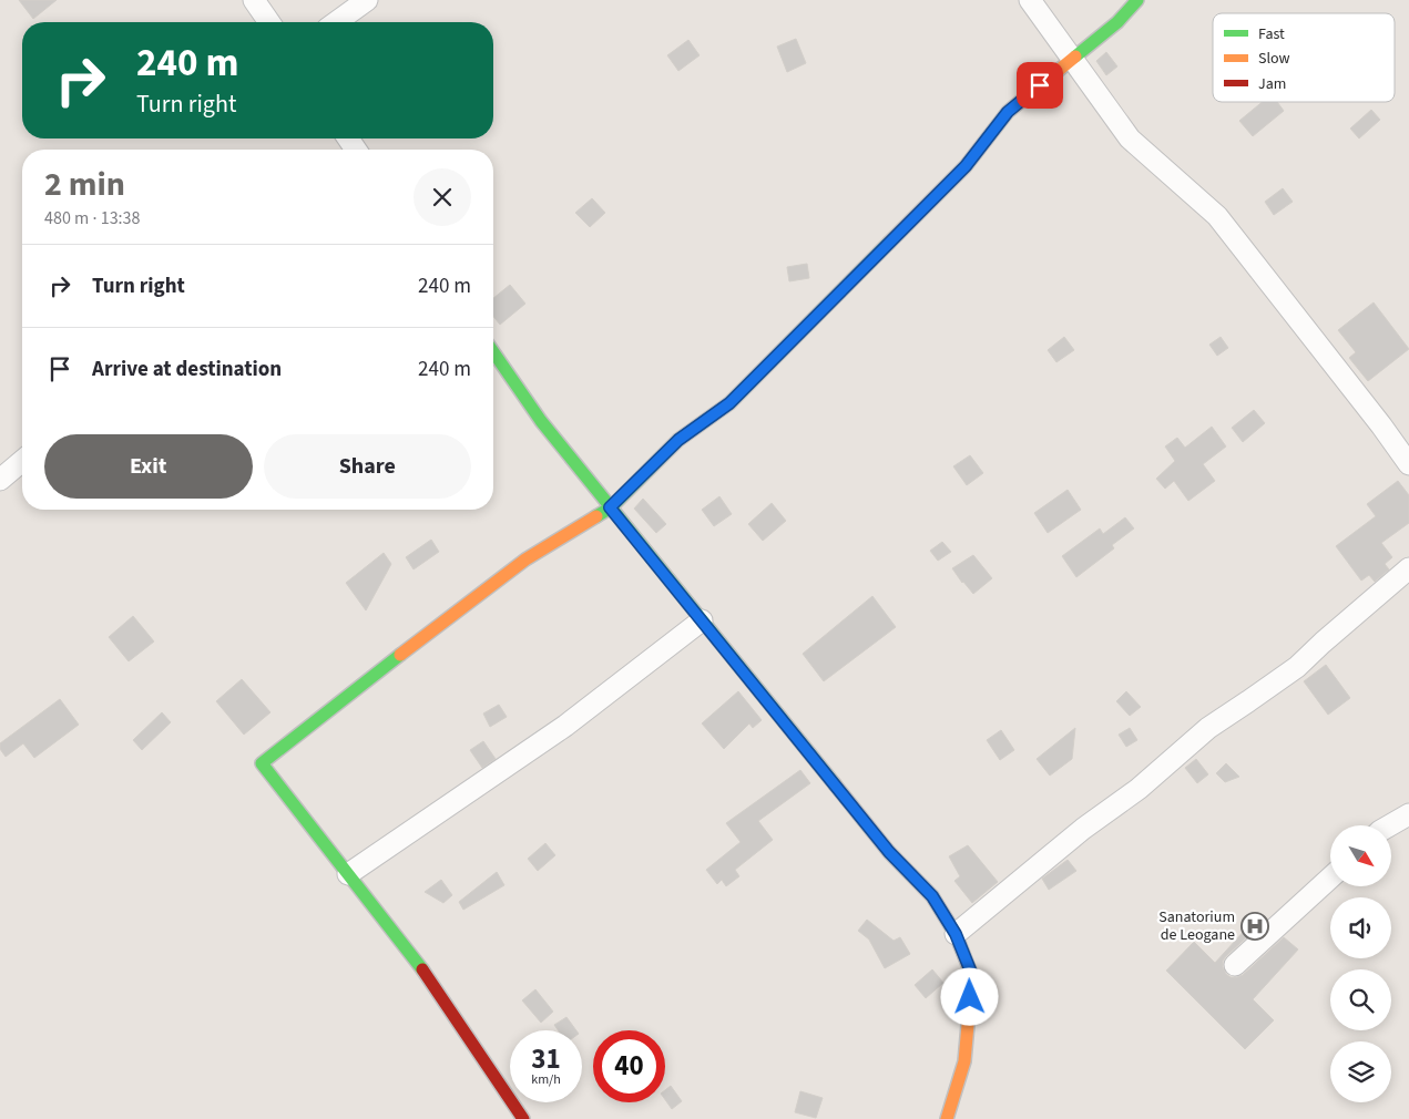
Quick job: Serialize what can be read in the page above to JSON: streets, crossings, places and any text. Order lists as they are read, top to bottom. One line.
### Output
{"places":{"hospital":["Sanatorium de Leogane"]},"legend":["Fast","Slow","Jam"],"north":"bottom right","page":{"turn":["240 m","Turn right"],"heading":["2 min","480 m · 13:38"],"list":[{"name":"Turn right","value":"240 m"},{"name":"Arrive at destination","value":"240 m"}],"buttons":["Exit","Share"],"speed":"31 km/h","limit":"40"}}
